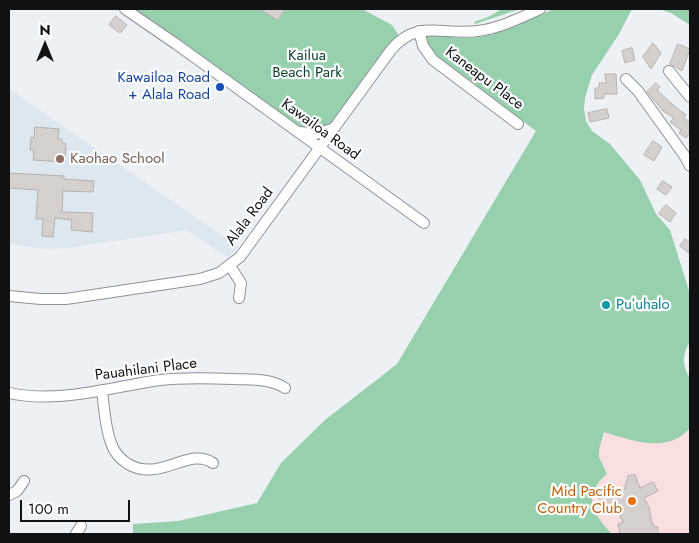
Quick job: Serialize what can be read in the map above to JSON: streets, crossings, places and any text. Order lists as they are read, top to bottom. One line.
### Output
{"streets":{"street":["Kaneapu Place","Kawailoa Road","Alala Road","Pauahilani Place"]},"crossings":[["Kaneapu Place","Alala Road"],["Kawailoa Road","Alala Road"]],"parks":["Kailua Beach Park"],"places":["Kawailoa Road + Alala Road","Kaohao School","Puʻuhalo","Mid Pacific Country Club"],"scale_bar":"100 m","north":"top"}
